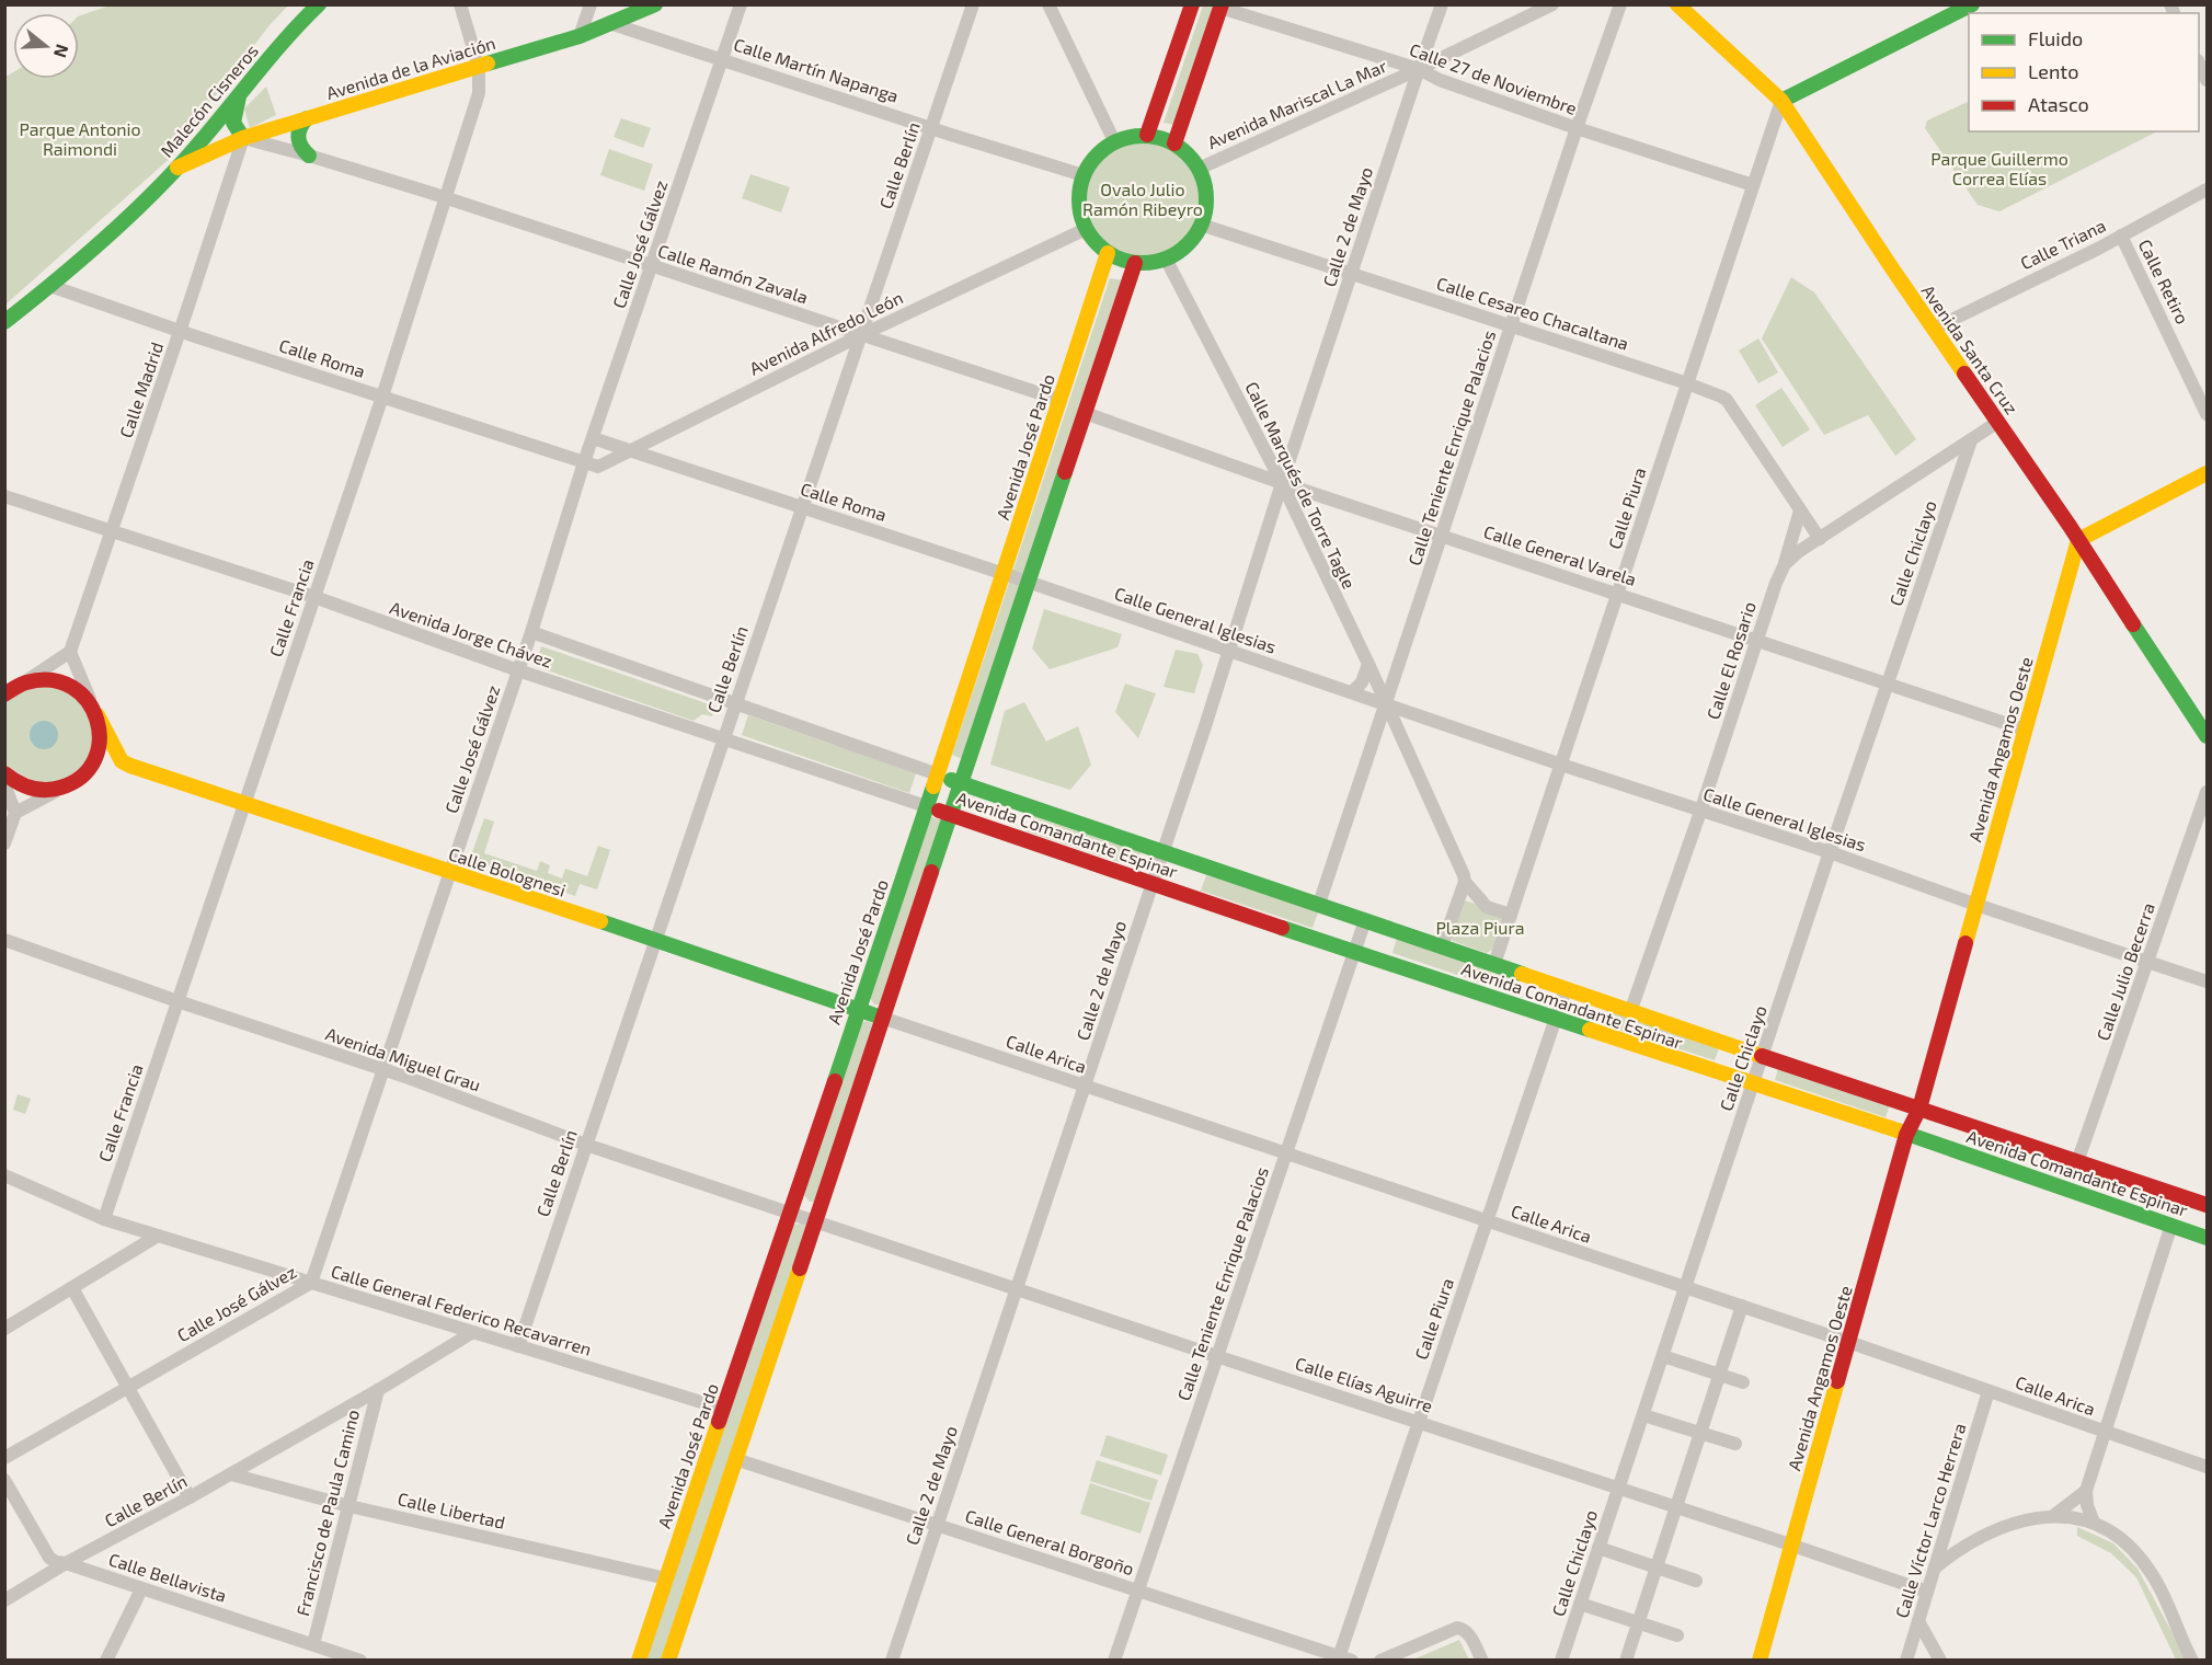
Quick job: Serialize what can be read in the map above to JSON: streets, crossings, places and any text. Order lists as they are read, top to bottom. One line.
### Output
{"streets":{"main road":["Avenida de la Aviación","Malecón Cisneros","Avenida Santa Cruz","Avenida José Pardo","Avenida Angamos Oeste","Avenida Comandante Espinar","Calle Bolognesi"],"street":["Calle Martín Napanga","Calle 27 de Noviembre","Avenida Mariscal La Mar","Calle Berlín","Calle 2 de Mayo","Calle José Gálvez","Calle Triana","Calle Ramón Zavala","Calle Retiro","Calle Cesareo Chacaltana","Avenida Alfredo León","Calle Roma","Calle Madrid","Calle Teniente Enrique Palacios","Calle Marqués de Torre Tagle","Calle Piura","Calle Chiclayo","Calle General Varela","Calle Francia","Calle General Iglesias","Avenida Jorge Chávez","Calle El Rosario","Calle Julio Becerra","Calle Arica","Avenida Miguel Grau","Calle General Federico Recavarren","Calle Elías Aguirre","Calle Libertad","Francisco de Paula Camino","Calle Víctor Larco Herrera","Calle General Borgoño","Calle Bellavista"]},"crossings":[["Avenida de la Aviación","Calle Martín Napanga"],["Avenida de la Aviación","Malecón Cisneros"],["Avenida de la Aviación","Calle Ramón Zavala"],["Avenida de la Aviación","Calle Madrid"],["Avenida de la Aviación","Calle Francia"],["Calle Martín Napanga","Avenida Mariscal La Mar"],["Calle Martín Napanga","Calle Berlín"],["Calle Martín Napanga","Calle José Gálvez"],["Calle Martín Napanga","Calle Cesareo Chacaltana"],["Calle Martín Napanga","Avenida Alfredo León"],["Calle Martín Napanga","Avenida José Pardo"],["Calle Martín Napanga","Calle Marqués de Torre Tagle"],["Calle 27 de Noviembre","Avenida Mariscal La Mar"],["Calle 27 de Noviembre","Calle 2 de Mayo"],["Calle 27 de Noviembre","Calle Teniente Enrique Palacios"],["Calle 27 de Noviembre","Calle Piura"],["Malecón Cisneros","Calle Roma"],["Avenida Mariscal La Mar","Calle 2 de Mayo"],["Avenida Mariscal La Mar","Calle Cesareo Chacaltana"],["Avenida Mariscal La Mar","Avenida Alfredo León"],["Avenida Mariscal La Mar","Avenida José Pardo"],["Avenida Mariscal La Mar","Calle Marqués de Torre Tagle"],["Calle Berlín","Calle Ramón Zavala"],["Calle Berlín","Avenida Alfredo León"],["Calle Berlín","Calle Roma"],["Calle Berlín","Avenida Jorge Chávez"],["Calle Berlín","Calle Bolognesi"],["Calle Berlín","Avenida Miguel Grau"],["Calle Berlín","Calle General Federico Recavarren"],["Calle Berlín","Calle Libertad"],["Calle Berlín","Francisco de Paula Camino"],["Calle Berlín","Calle Bellavista"],["Calle 2 de Mayo","Calle Cesareo Chacaltana"],["Calle 2 de Mayo","Calle Marqués de Torre Tagle"],["Calle 2 de Mayo","Calle General Varela"],["Calle 2 de Mayo","Calle General Iglesias"],["Calle 2 de Mayo","Avenida Comandante Espinar"],["Calle 2 de Mayo","Calle Arica"],["Calle 2 de Mayo","Calle Elías Aguirre"],["Calle 2 de Mayo","Calle General Borgoño"],["Calle José Gálvez","Calle Ramón Zavala"],["Calle José Gálvez","Calle Roma"],["Calle José Gálvez","Avenida Jorge Chávez"],["Calle José Gálvez","Calle Bolognesi"],["Calle José Gálvez","Avenida Miguel Grau"],["Calle José Gálvez","Calle General Federico Recavarren"],["Calle Triana","Calle Retiro"],["Calle Triana","Avenida Santa Cruz"],["Calle Ramón Zavala","Avenida Alfredo León"],["Calle Ramón Zavala","Calle Madrid"],["Calle Ramón Zavala","Avenida José Pardo"],["Calle Ramón Zavala","Calle Francia"],["Calle Cesareo Chacaltana","Avenida Alfredo León"],["Calle Cesareo Chacaltana","Avenida José Pardo"],["Calle Cesareo Chacaltana","Calle Teniente Enrique Palacios"],["Calle Cesareo Chacaltana","Calle Marqués de Torre Tagle"],["Calle Cesareo Chacaltana","Calle Piura"],["Avenida Alfredo León","Calle Roma"],["Avenida Alfredo León","Avenida José Pardo"],["Avenida Alfredo León","Calle Marqués de Torre Tagle"],["Avenida Santa Cruz","Calle Piura"],["Avenida Santa Cruz","Avenida Angamos Oeste"],["Calle Roma","Calle Madrid"],["Calle Roma","Avenida José Pardo"],["Calle Roma","Calle Francia"],["Calle Roma","Calle General Iglesias"],["Calle Madrid","Avenida Jorge Chávez"],["Avenida José Pardo","Calle Marqués de Torre Tagle"],["Avenida José Pardo","Avenida Jorge Chávez"],["Avenida José Pardo","Avenida Comandante Espinar"],["Avenida José Pardo","Calle Bolognesi"],["Avenida José Pardo","Avenida Miguel Grau"],["Avenida José Pardo","Calle General Federico Recavarren"],["Avenida José Pardo","Calle Elías Aguirre"],["Avenida José Pardo","Calle Libertad"],["Calle Teniente Enrique Palacios","Calle Marqués de Torre Tagle"],["Calle Teniente Enrique Palacios","Calle General Varela"],["Calle Teniente Enrique Palacios","Calle General Iglesias"],["Calle Teniente Enrique Palacios","Avenida Comandante Espinar"],["Calle Teniente Enrique Palacios","Calle Arica"],["Calle Teniente Enrique Palacios","Calle Elías Aguirre"],["Calle Teniente Enrique Palacios","Calle General Borgoño"],["Calle Marqués de Torre Tagle","Calle Piura"],["Calle Marqués de Torre Tagle","Calle General Varela"],["Calle Marqués de Torre Tagle","Calle General Iglesias"],["Calle Piura","Calle General Varela"],["Calle Piura","Calle General Iglesias"],["Calle Piura","Avenida Comandante Espinar"],["Calle Piura","Calle Arica"],["Calle Piura","Calle Elías Aguirre"],["Calle Piura","Calle General Borgoño"],["Calle Chiclayo","Calle General Varela"],["Calle Chiclayo","Calle General Iglesias"],["Calle Chiclayo","Avenida Comandante Espinar"],["Calle Chiclayo","Calle Arica"],["Calle Chiclayo","Calle Elías Aguirre"],["Calle General Varela","Calle El Rosario"],["Calle General Varela","Avenida Angamos Oeste"],["Calle Francia","Avenida Jorge Chávez"],["Calle Francia","Calle Bolognesi"],["Calle Francia","Avenida Miguel Grau"],["Calle Francia","Calle General Federico Recavarren"],["Calle General Iglesias","Calle El Rosario"],["Calle General Iglesias","Avenida Angamos Oeste"],["Calle General Iglesias","Calle Julio Becerra"],["Avenida Jorge Chávez","Avenida Comandante Espinar"],["Calle El Rosario","Avenida Comandante Espinar"],["Avenida Angamos Oeste","Avenida Comandante Espinar"],["Avenida Angamos Oeste","Calle Arica"],["Avenida Angamos Oeste","Calle Elías Aguirre"],["Avenida Comandante Espinar","Calle Julio Becerra"],["Calle Bolognesi","Calle Arica"],["Calle Arica","Calle Víctor Larco Herrera"],["Avenida Miguel Grau","Calle Elías Aguirre"],["Calle Elías Aguirre","Calle Víctor Larco Herrera"],["Calle Libertad","Francisco de Paula Camino"],["Francisco de Paula Camino","Calle Bellavista"]],"parks":["Parque Antonio Raimondi","Parque Guillermo Correa Elías","Ovalo Julio Ramón Ribeyro","Plaza Piura"],"legend":["Fluido","Lento","Atasco"],"north":"right"}
